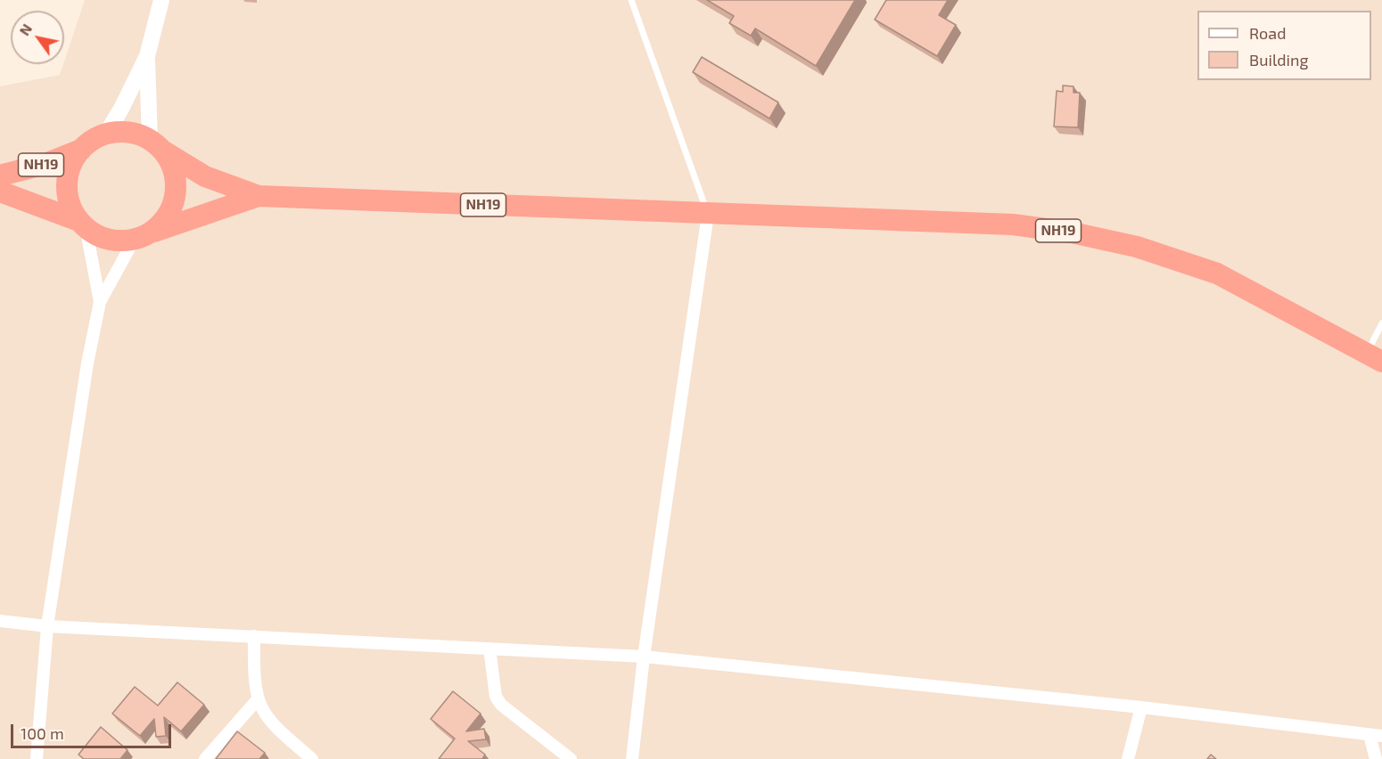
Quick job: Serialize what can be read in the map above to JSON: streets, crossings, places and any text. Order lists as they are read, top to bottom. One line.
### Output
{"streets":{"highway":["NH19"]},"legend":["Road","Building"],"scale_bar":"100 m","north":"top left"}
